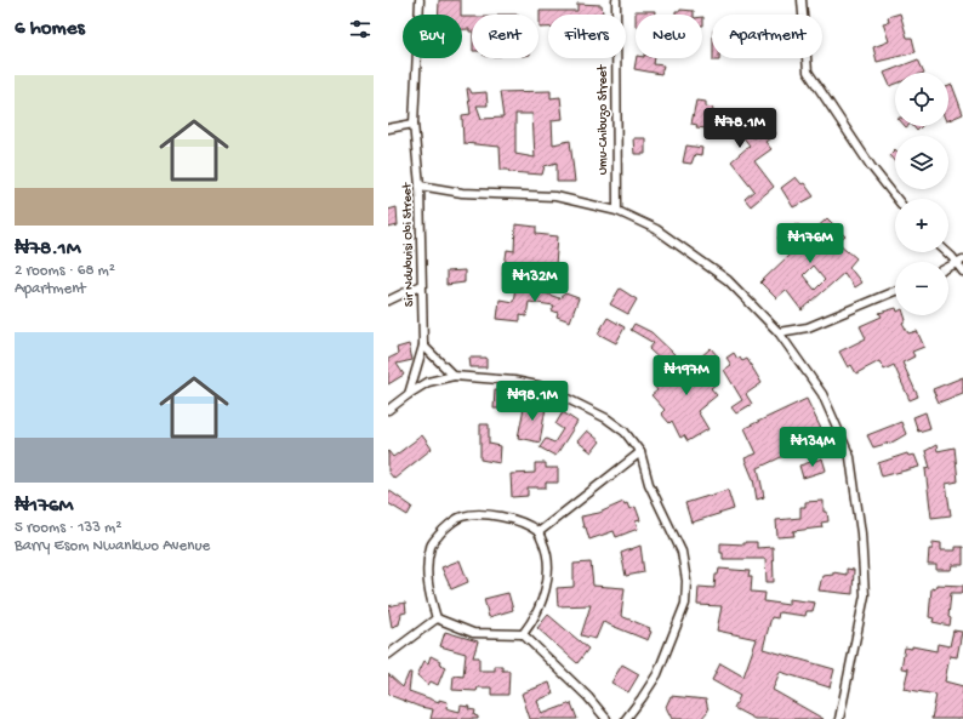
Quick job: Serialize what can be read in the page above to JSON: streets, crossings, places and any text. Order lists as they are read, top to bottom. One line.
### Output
{"streets":{"street":["Umu-Chibuzo Street","Sir Ndubuisi Obi Street"]},"page":{"heading":"6 homes","chip":["Buy","Rent","Filters","New","Apartment"],"list":[{"name":"₦78.1M","note":"2 rooms · 68 m² · Apartment"},{"name":"₦176M","note":"5 rooms · 133 m² · Barry Esom Nwankwo Avenue"}],"map_buttons":["+","−"],"price":["₦78.1M","₦176M","₦132M","₦197M","₦98.1M","₦134M"]}}
